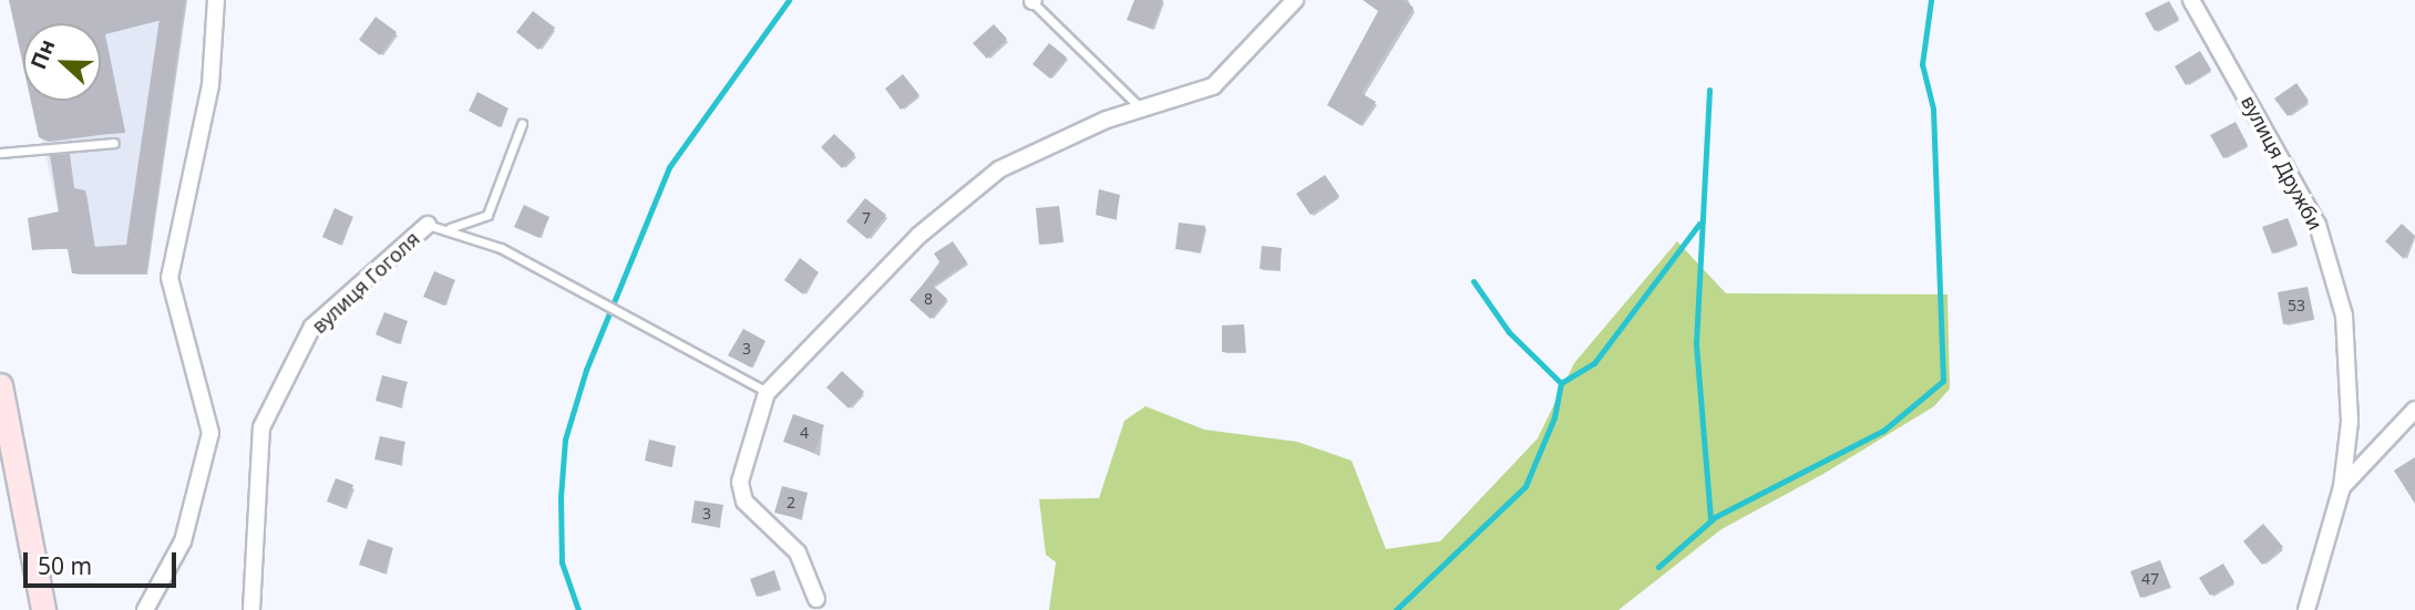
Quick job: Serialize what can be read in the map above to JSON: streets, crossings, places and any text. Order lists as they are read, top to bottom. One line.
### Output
{"streets":{"street":["вулиця Дружби","вулиця Гоголя"]},"house_numbers":["7","8","53","3","4","2","3","47"],"scale_bar":"50 m","north":"left"}
